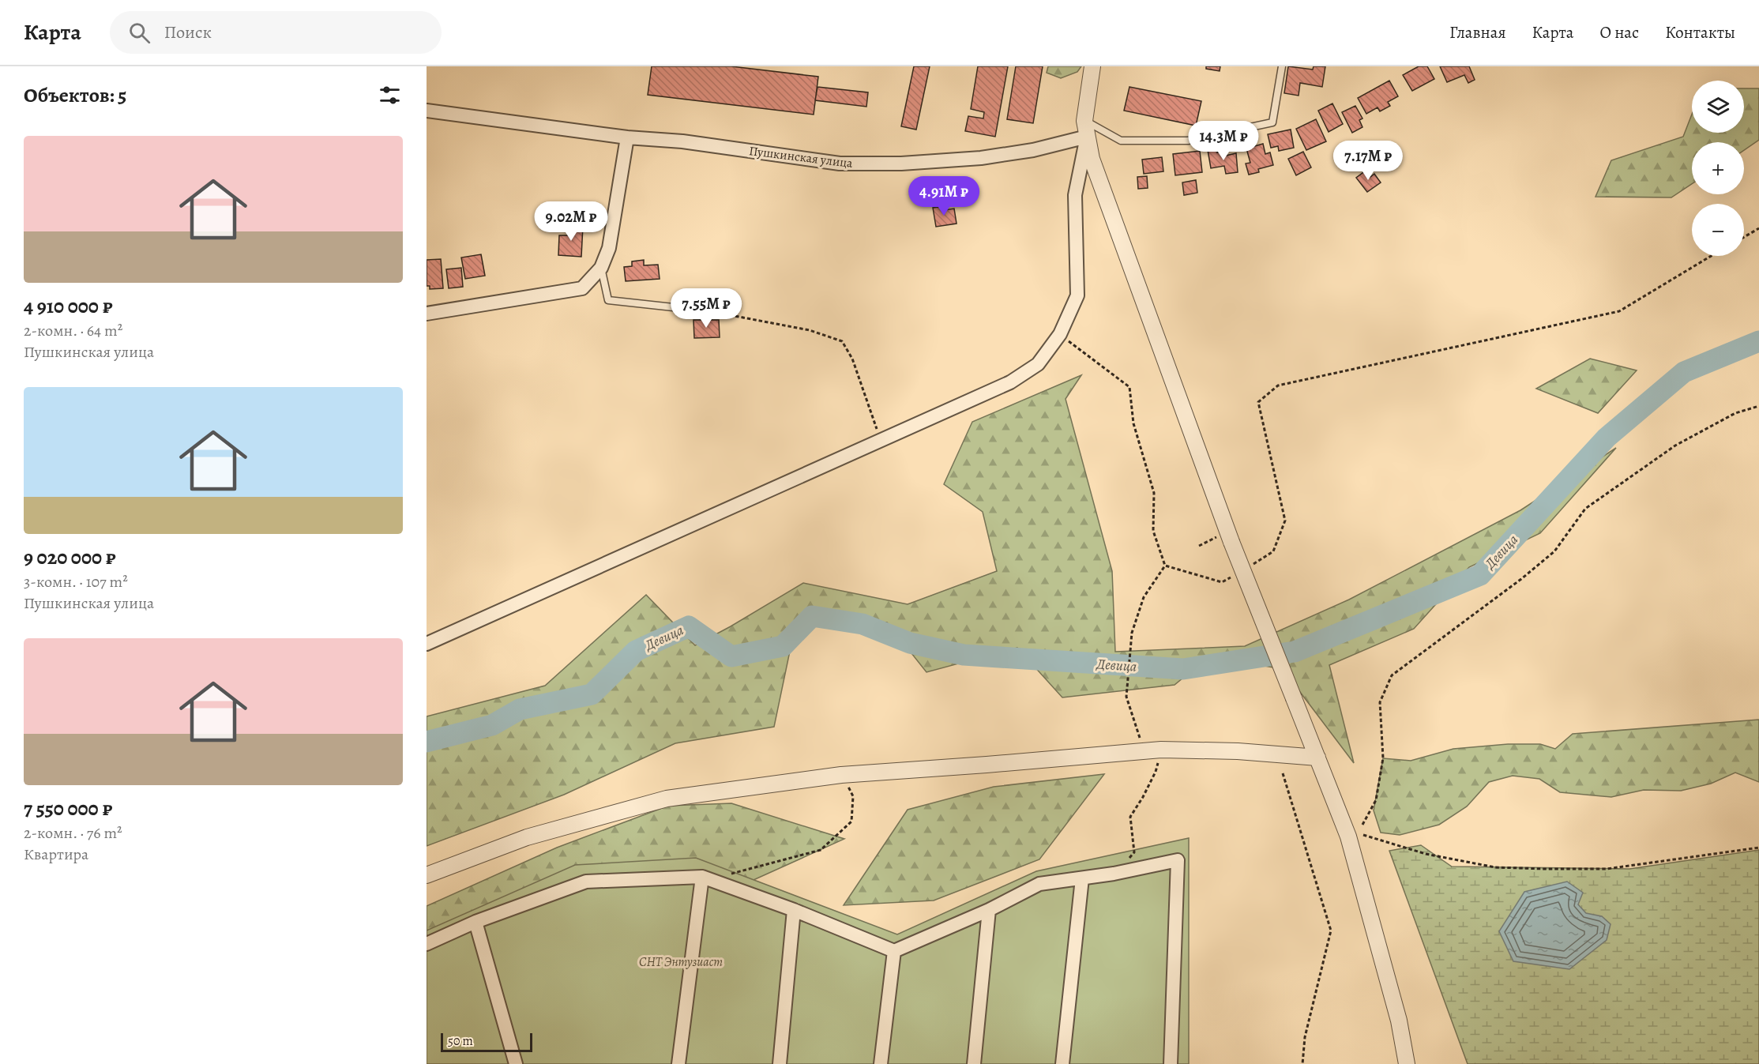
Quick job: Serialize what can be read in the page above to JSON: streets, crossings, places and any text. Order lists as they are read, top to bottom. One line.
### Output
{"streets":{"street":["Пушкинская улица"]},"water":["Девица"],"parks":["СНТ Энтузиаст"],"scale_bar":"50 m","page":{"header":"Карта","search":"Поиск","nav":["Главная","Карта","О нас","Контакты"],"heading":"Объектов: 5","map_buttons":["+","−"],"price":["14.3M ₽","7.17M ₽","4.91M ₽","9.02M ₽","7.55M ₽"],"list":[{"name":"4 910 000 ₽","note":"2-комн. · 64 m² · Пушкинская улица"},{"name":"9 020 000 ₽","note":"3-комн. · 107 m² · Пушкинская улица"},{"name":"7 550 000 ₽","note":"2-комн. · 76 m² · Квартира"}],"scale":"50 m"}}
